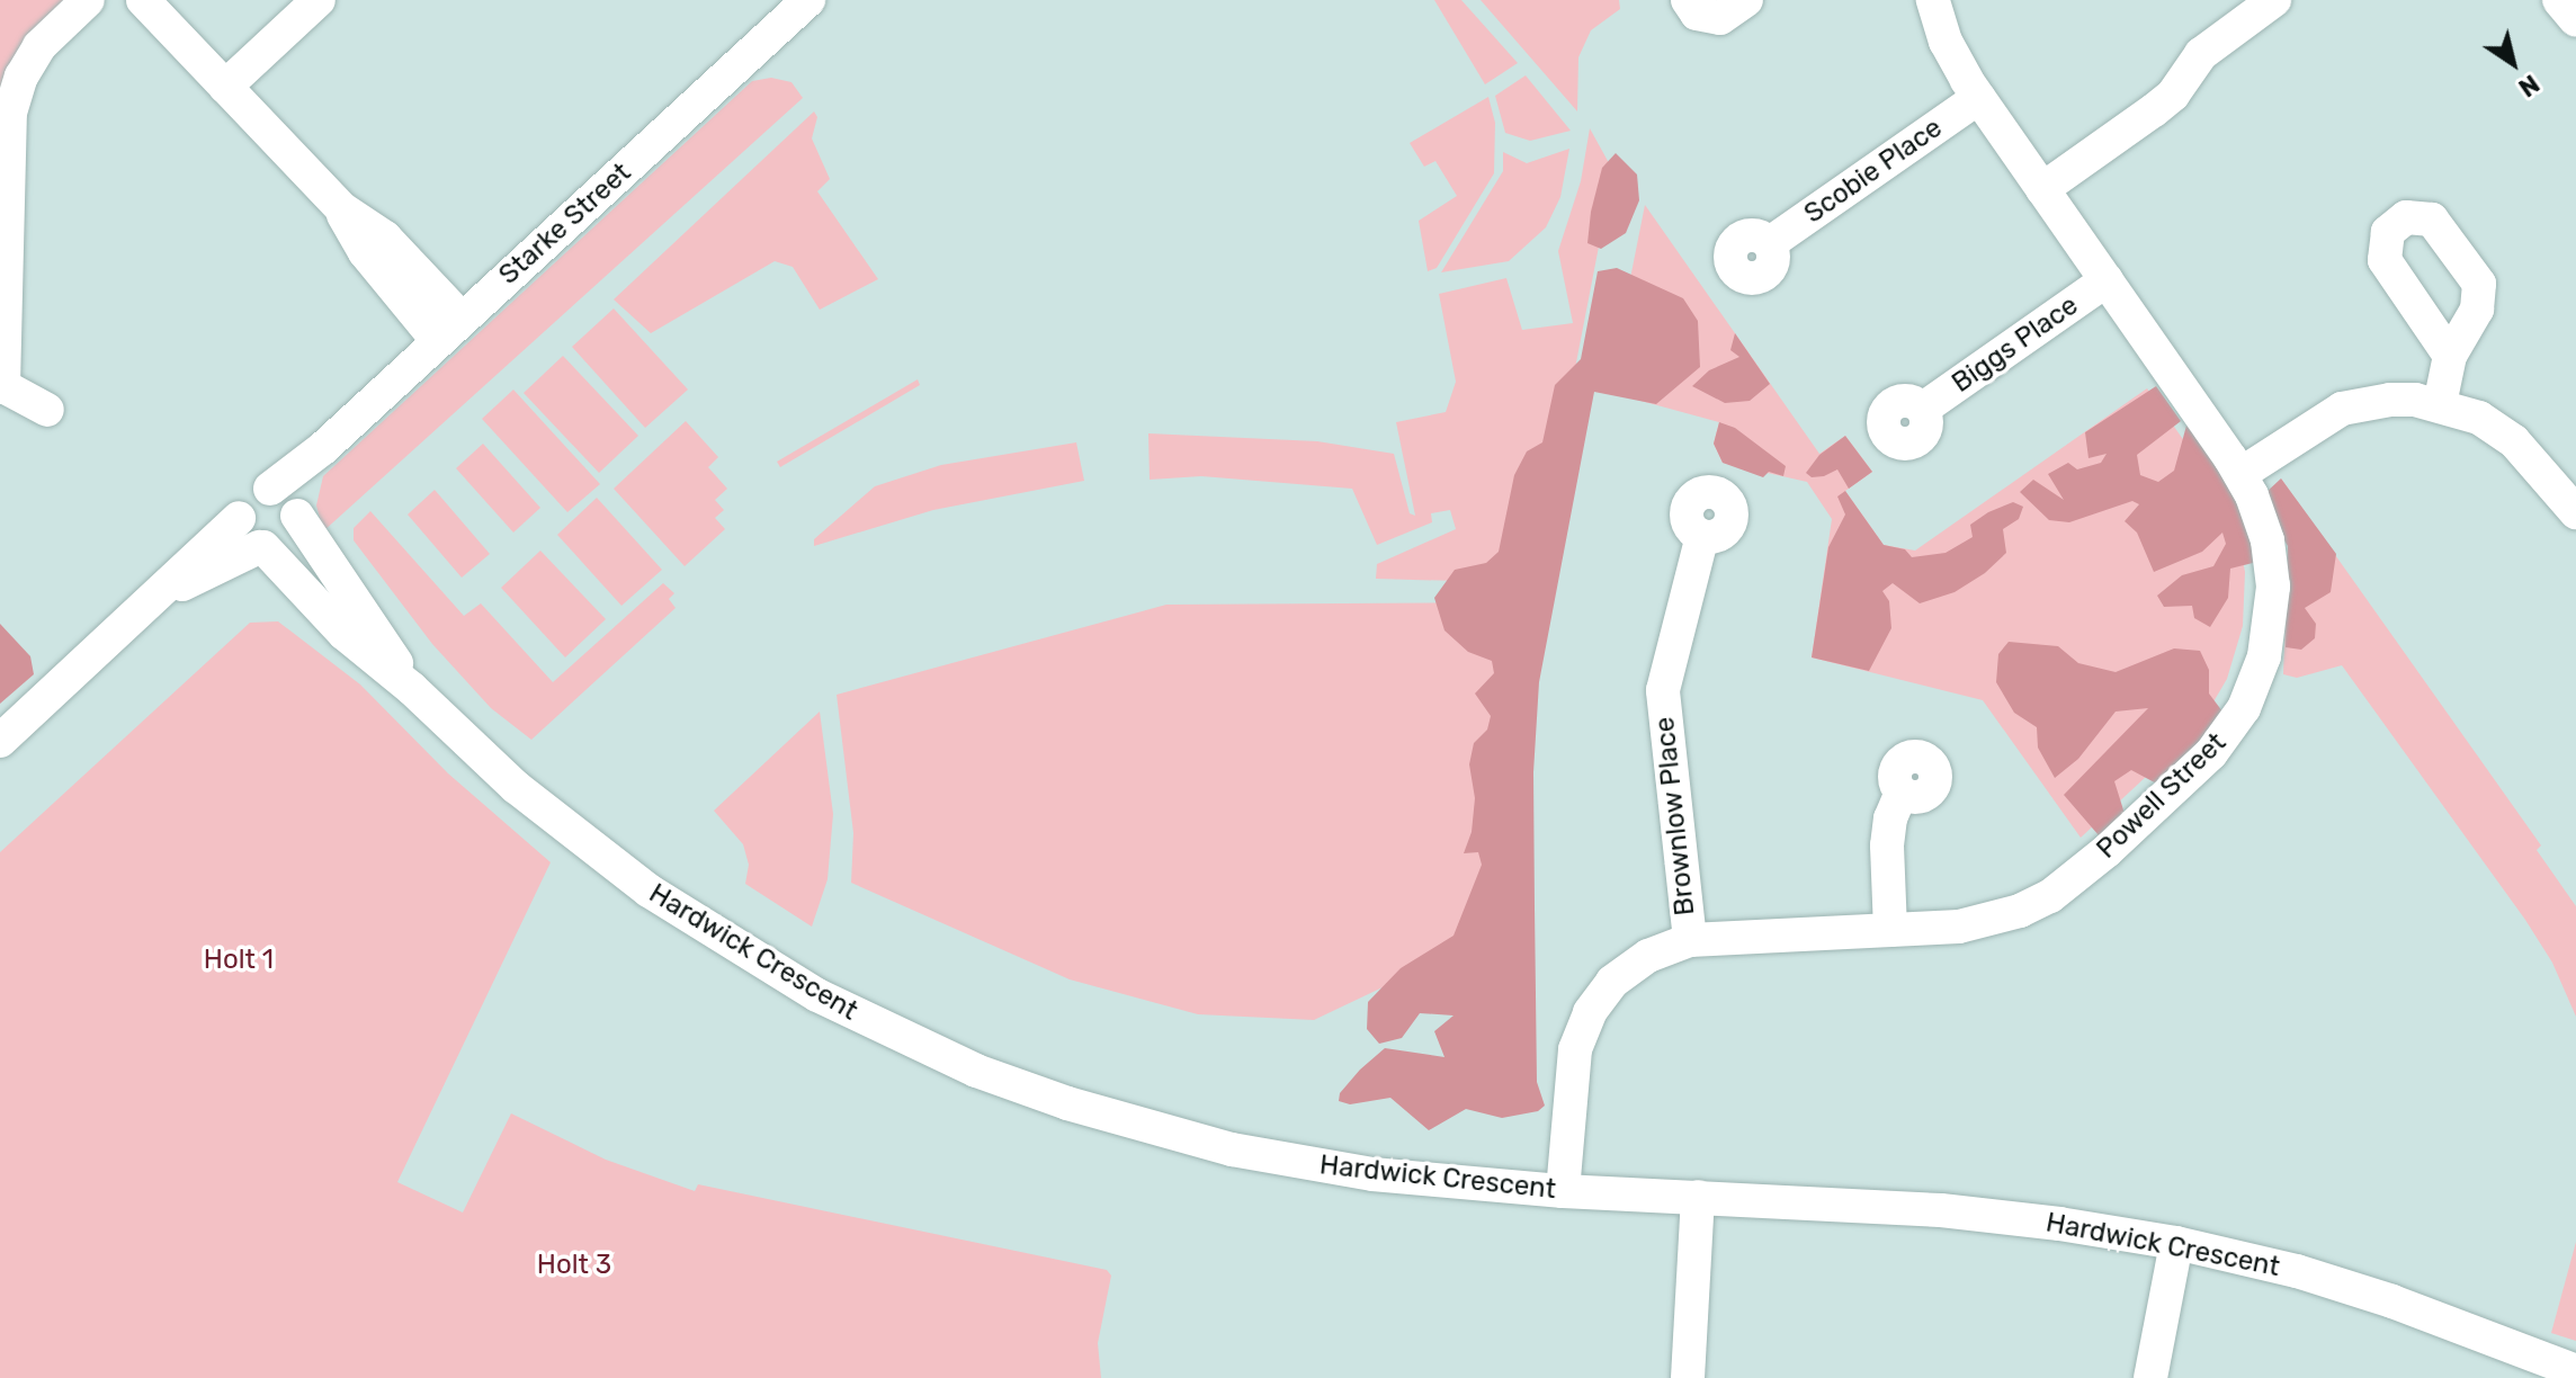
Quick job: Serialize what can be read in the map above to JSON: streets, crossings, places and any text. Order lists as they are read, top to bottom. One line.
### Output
{"streets":{"street":["Scobie Place","Starke Street","Biggs Place","Powell Street","Brownlow Place","Hardwick Crescent"]},"crossings":[["Scobie Place","Powell Street"],["Starke Street","Hardwick Crescent"],["Biggs Place","Powell Street"],["Powell Street","Brownlow Place"],["Powell Street","Hardwick Crescent"]],"parks":["Holt 1","Holt 3"],"north":"bottom right"}
